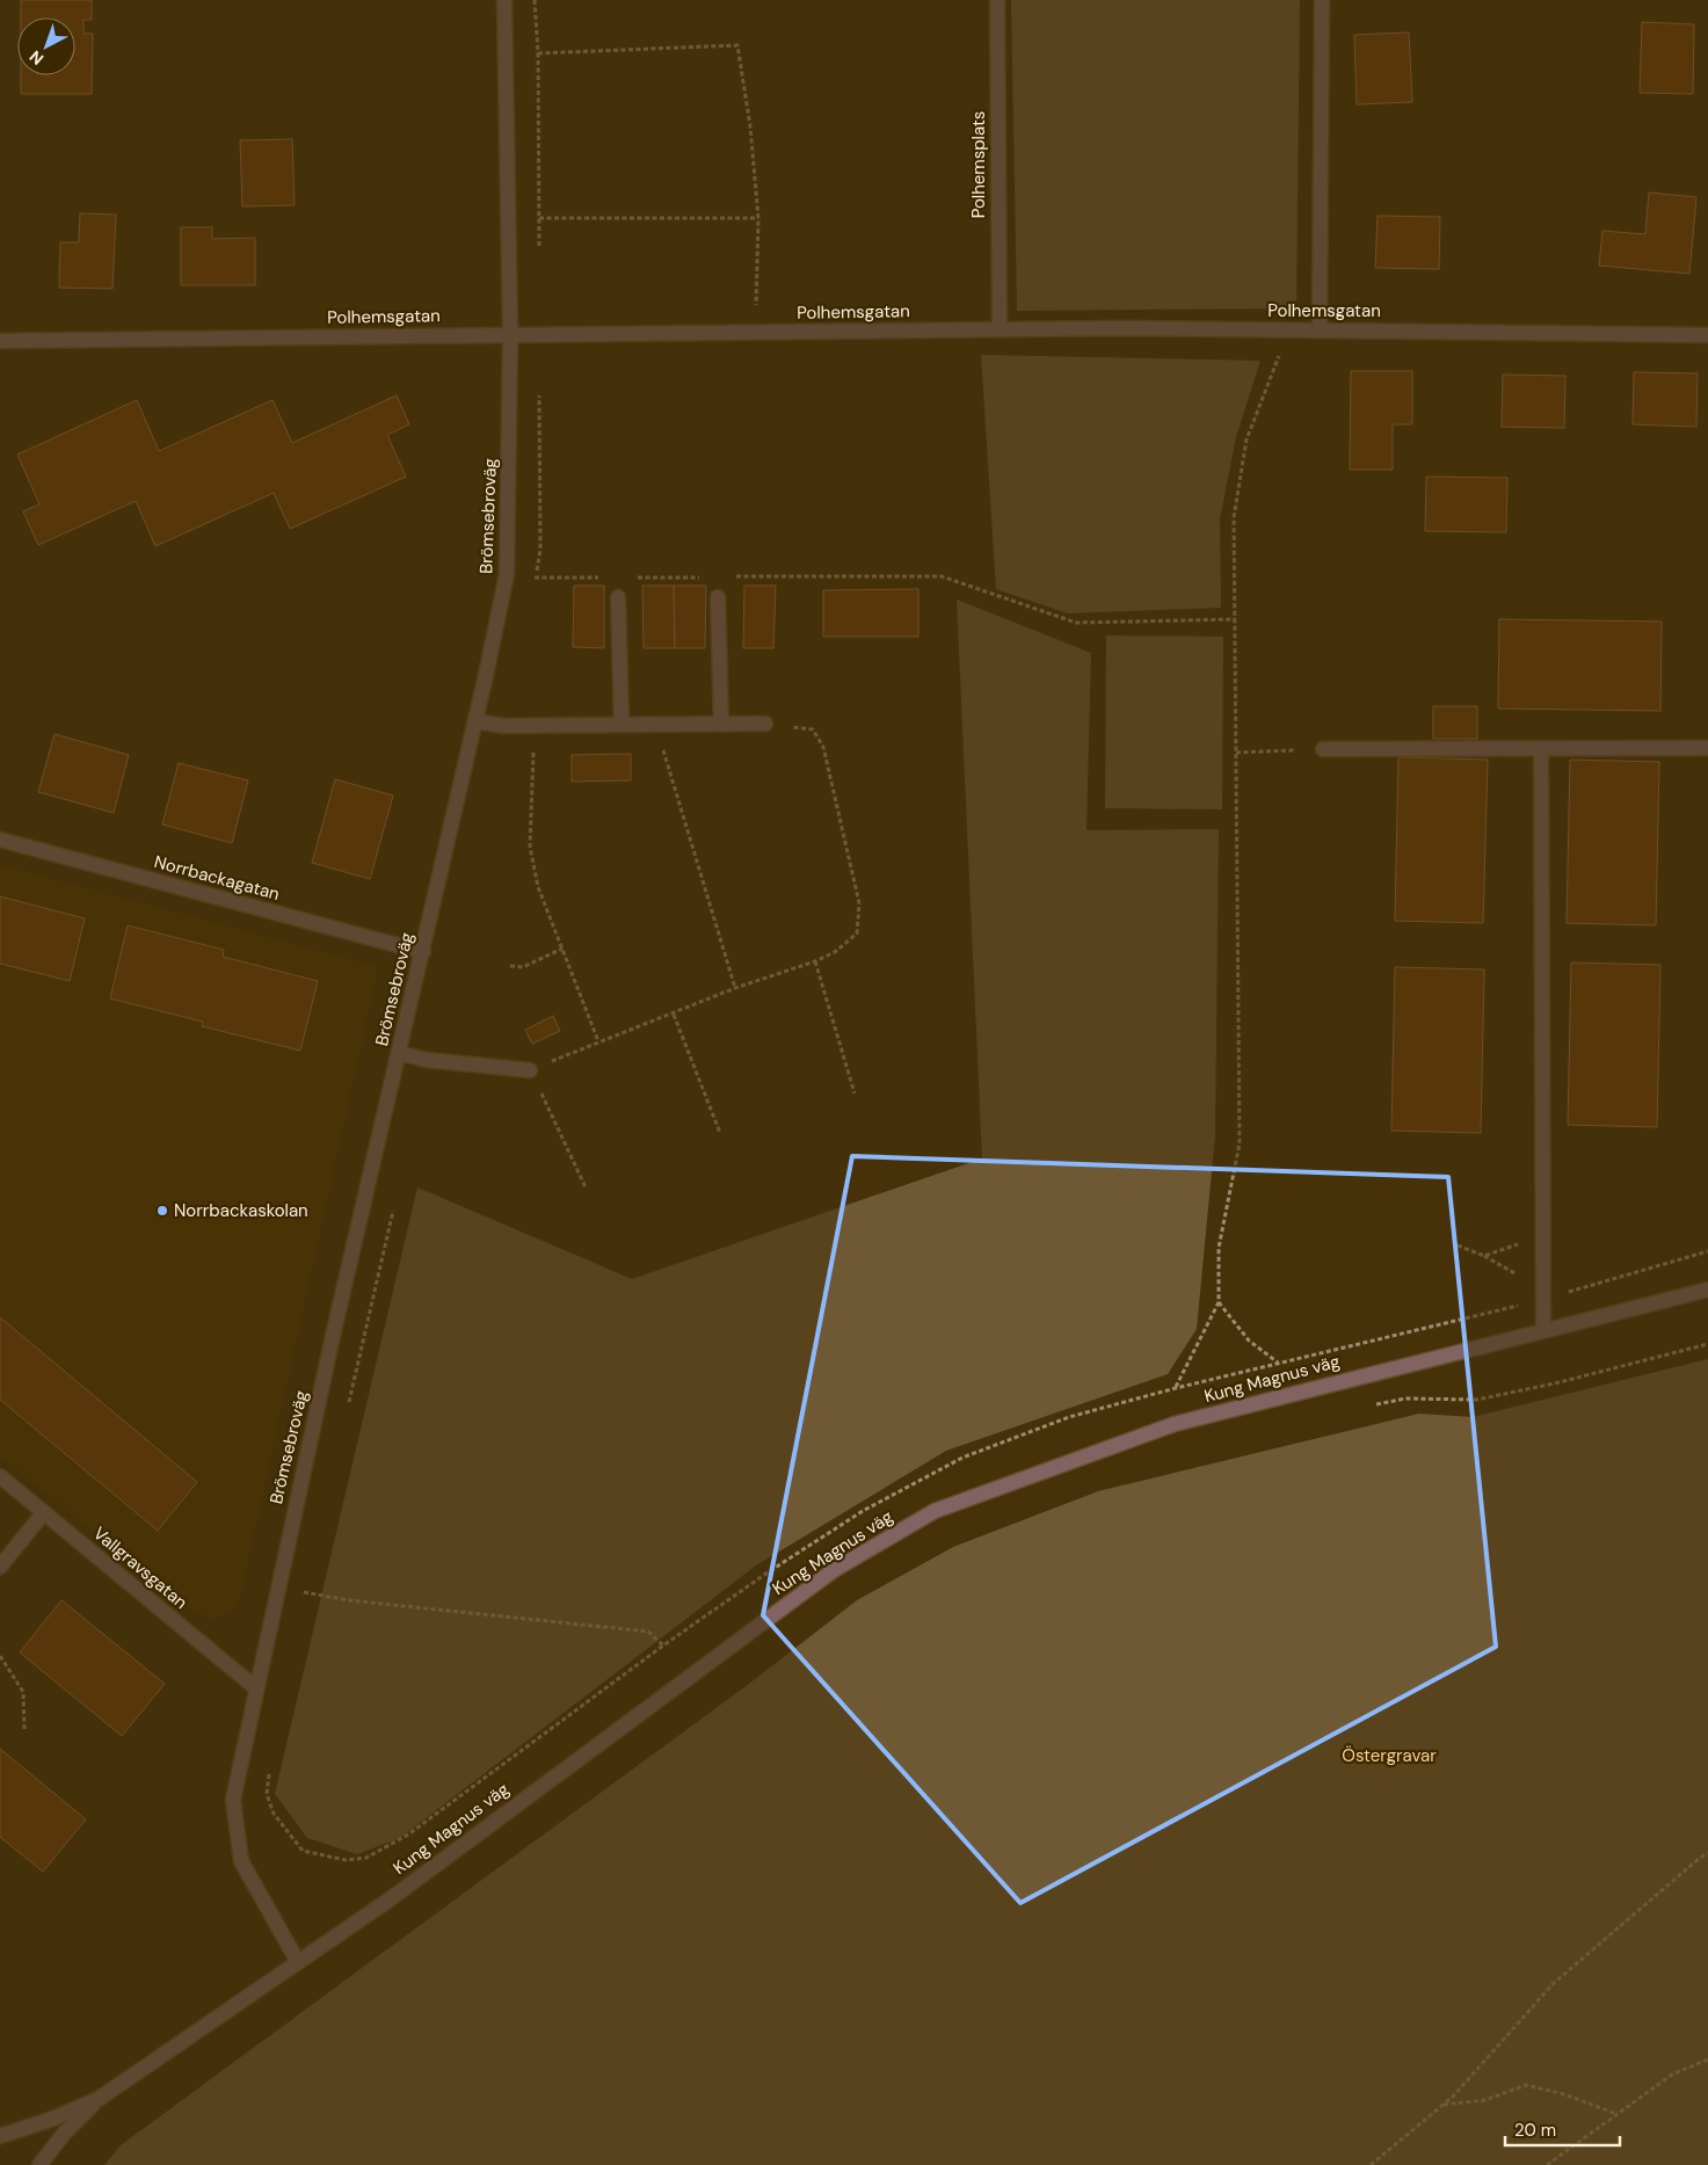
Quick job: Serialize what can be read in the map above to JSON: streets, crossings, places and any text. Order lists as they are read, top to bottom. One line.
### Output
{"streets":{"street":["Polhemsplats","Polhemsgatan","Brömsebroväg","Norrbackagatan","Kung Magnus väg","Vallgravsgatan"]},"crossings":[["Polhemsplats","Polhemsgatan"],["Polhemsgatan","Brömsebroväg"],["Brömsebroväg","Norrbackagatan"],["Brömsebroväg","Kung Magnus väg"],["Brömsebroväg","Vallgravsgatan"]],"parks":["Östergravar"],"places":["Norrbackaskolan"],"scale_bar":"20 m","north":"bottom left"}
